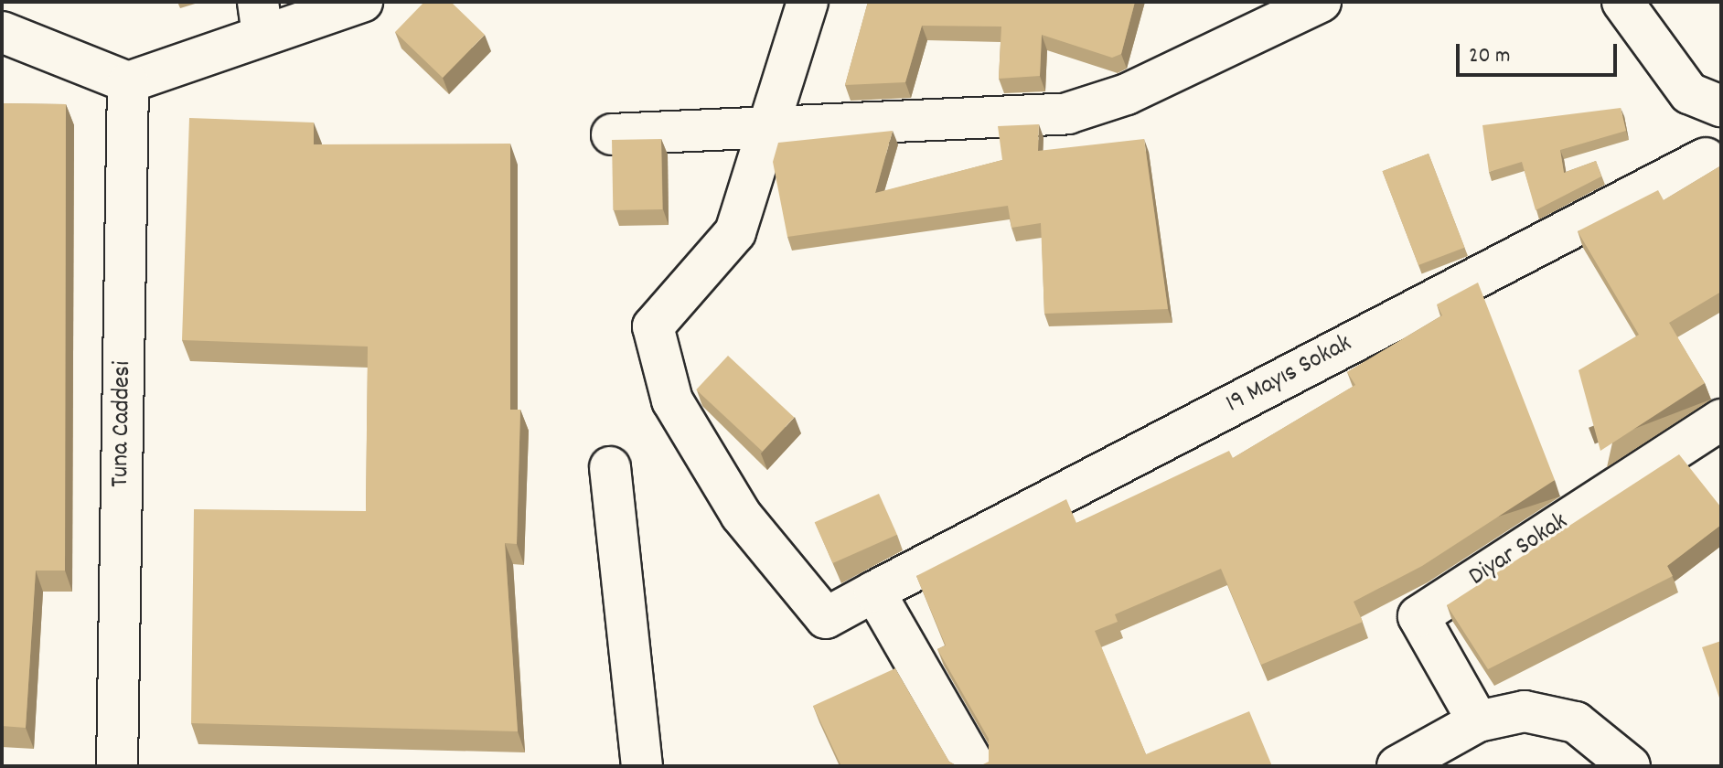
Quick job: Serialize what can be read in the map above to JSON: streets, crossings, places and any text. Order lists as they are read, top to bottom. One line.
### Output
{"streets":{"street":["19 Mayıs Sokak","Tuna Caddesi","Diyar Sokak"]},"scale_bar":"20 m"}
